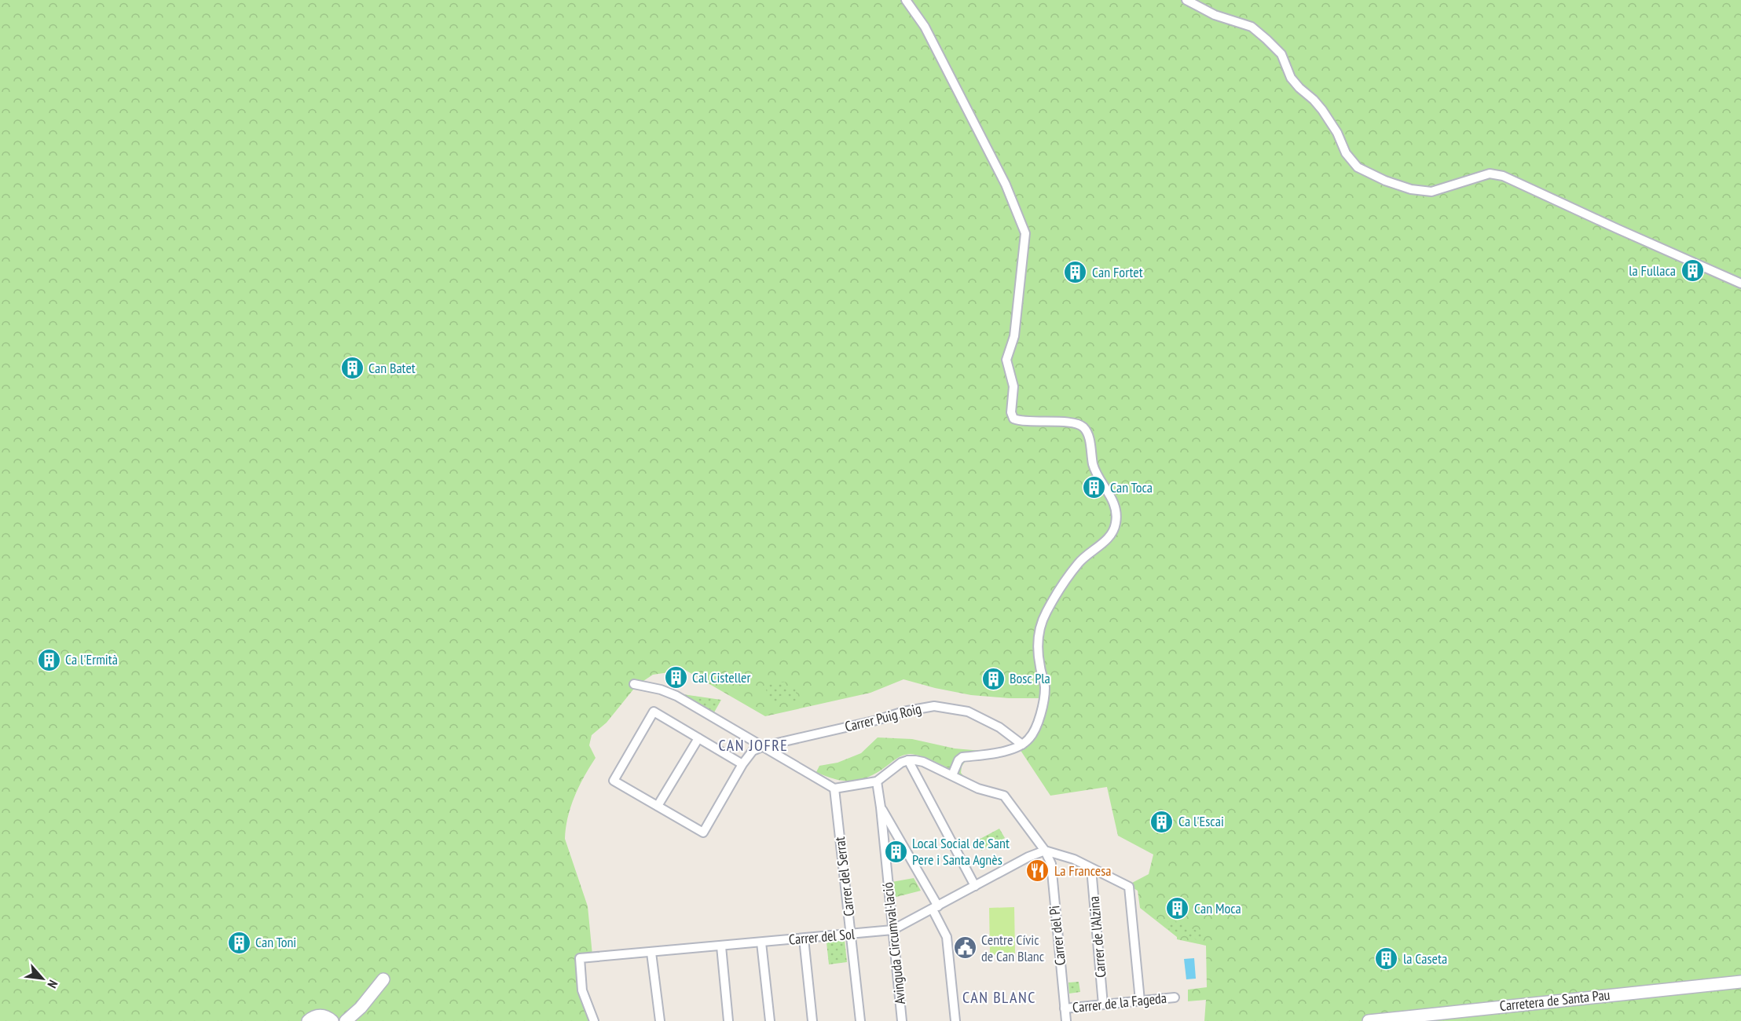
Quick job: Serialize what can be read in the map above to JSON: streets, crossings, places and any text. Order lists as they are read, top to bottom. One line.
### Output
{"streets":{"main road":["Carretera de Santa Pau"],"street":["Carrer Puig Roig","Carrer del Serrat","Carrer del Pi","Carrer del Sol","Carrer de l'Alzina","Avinguda Circumval·lació","Carrer de la Fageda"]},"crossings":[["Carrer del Serrat","Carrer del Sol"],["Carrer del Pi","Carrer del Sol"],["Carrer del Pi","Carrer de la Fageda"],["Carrer del Sol","Avinguda Circumval·lació"],["Carrer de l'Alzina","Carrer de la Fageda"]],"districts":["CAN JOFRE","CAN BLANC"],"places":{"building":["la Fullaca","Can Fortet","Can Batet","Can Toca","Ca l'Ermità","Cal Cisteller","Bosc Pla","Ca l'Escai","Local Social de Sant Pere i Santa Agnès","Can Moca","Can Toni","la Caseta"],"restaurant":["La Francesa"],"public building":["Centre Cívic de Can Blanc"]},"north":"bottom right"}
